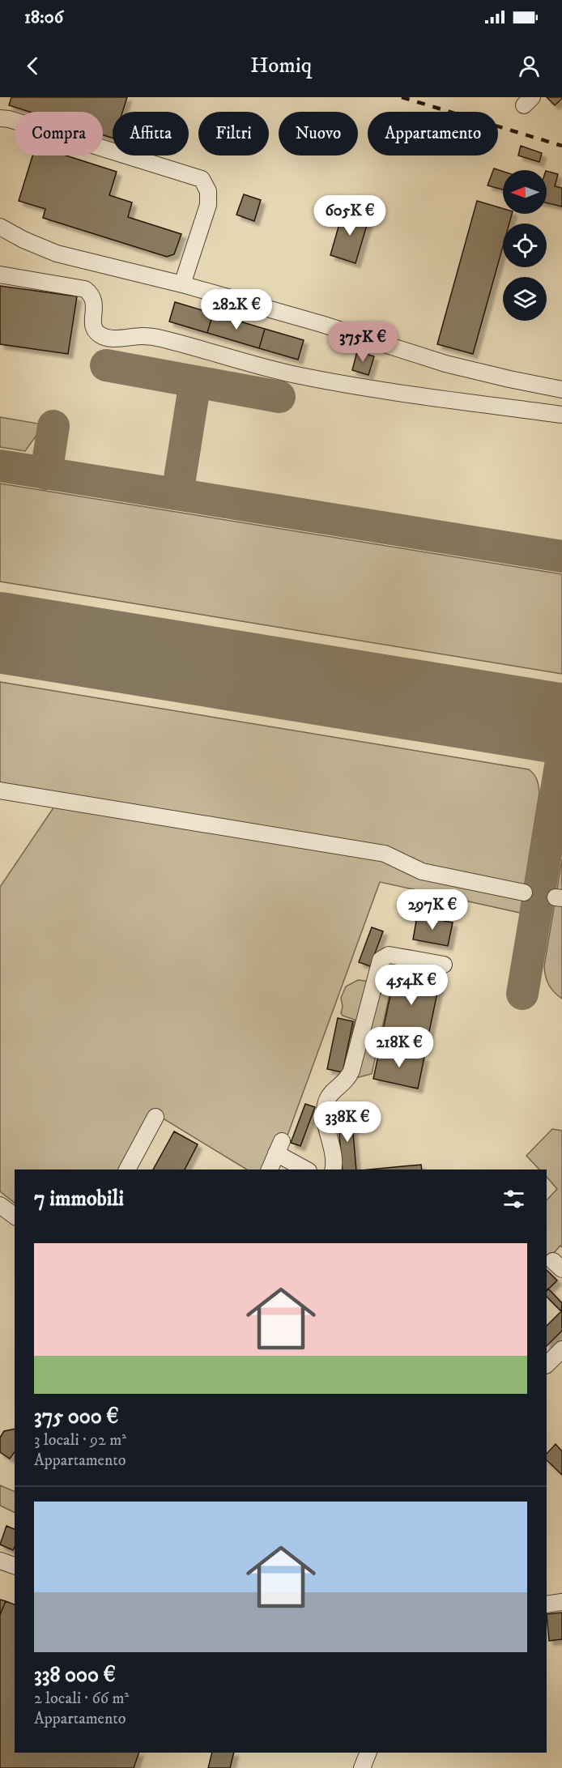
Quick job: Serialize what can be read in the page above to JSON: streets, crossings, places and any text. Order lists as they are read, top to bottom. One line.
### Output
{"north":"left","page":{"status":"18:06","header":"Homiq","chip":["Compra","Affitta","Filtri","Nuovo","Appartamento"],"price":["605K €","282K €","375K €","297K €","454K €","218K €","338K €"],"heading":"7 immobili","list":[{"name":"375 000 €","note":"3 locali · 92 m² · Appartamento"},{"name":"338 000 €","note":"2 locali · 66 m² · Appartamento"}]}}
